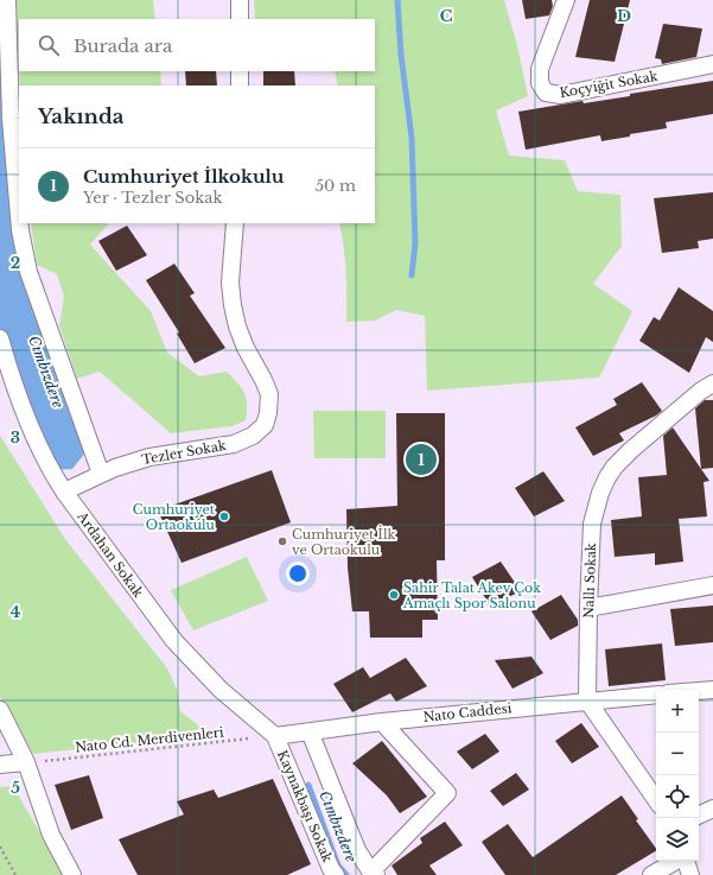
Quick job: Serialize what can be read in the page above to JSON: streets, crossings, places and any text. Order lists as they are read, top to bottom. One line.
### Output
{"streets":{"street":["Koçyiğit Sokak","Tezler Sokak","Ardahan Sokak","Nallı Sokak","Nato Caddesi","Kaynakbaşı Sokak"],"path":["Nato Cd. Merdivenleri"]},"crossings":[["Tezler Sokak","Ardahan Sokak"],["Ardahan Sokak","Nato Caddesi"],["Ardahan Sokak","Nato Cd. Merdivenleri"],["Ardahan Sokak","Kaynakbaşı Sokak"],["Nallı Sokak","Nato Caddesi"],["Nato Caddesi","Nato Cd. Merdivenleri"],["Nato Caddesi","Kaynakbaşı Sokak"],["Nato Cd. Merdivenleri","Kaynakbaşı Sokak"]],"water":["Cımbızdere"],"places":["Cumhuriyet Ortaokulu","Cumhuriyet İlk ve Ortaokulu","Sahir Talat Akev Çok Amaçlı Spor Salonu"],"page":{"search":"Burada ara","heading":"Yakında","list":[{"mark":"1","name":"Cumhuriyet İlkokulu","note":"Yer · Tezler Sokak","value":"50 m"}],"pins":"1","map_buttons":["+","−"]},"grid":{"columns":["C","D"],"rows":["2","3","4","5"]}}
